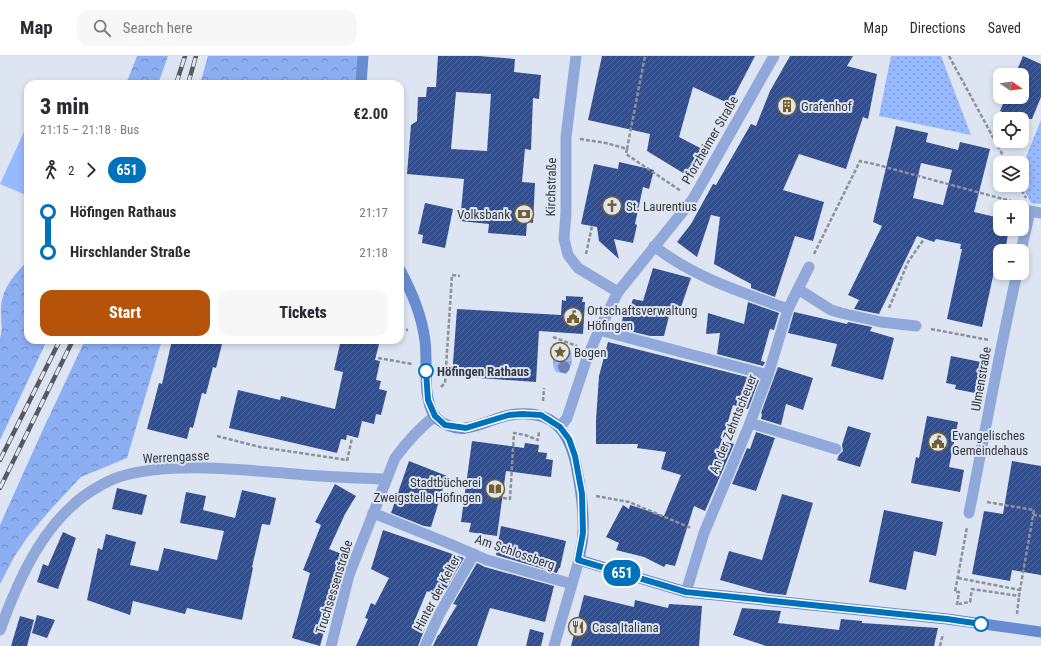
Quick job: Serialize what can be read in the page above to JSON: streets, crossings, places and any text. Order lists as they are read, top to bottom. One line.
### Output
{"streets":{"street":["Pforzheimer Straße","Kirchstraße","Ulmenstraße","An der Zehntscheuer","Werrengasse","Am Schlossberg","Truchsessenstraße","Hinter der Kelter"]},"crossings":[["Pforzheimer Straße","Kirchstraße"],["Werrengasse","Truchsessenstraße"],["Am Schlossberg","Truchsessenstraße"],["Am Schlossberg","Hinter der Kelter"]],"places":{"building":["Grafenhof"],"church":["St. Laurentius"],"bank":["Volksbank"],"public building":["Ortschaftsverwaltung Höfingen","Evangelisches Gemeindehaus"],"place":["Bogen"],"other":["Höfingen Rathaus"],"library":["Stadtbücherei Zweigstelle Höfingen"],"restaurant":["Casa Italiana"]},"lines":["bus line 651"],"north":"right","page":{"header":"Map","search":"Search here","nav":["Map","Directions","Saved"],"on_map":"651","map_buttons":["+","−"],"heading":["3 min","21:15 – 21:18 · Bus","€2.00"],"legs":["2","651"],"list":[{"name":"Höfingen Rathaus","value":"21:17"},{"name":"Hirschlander Straße","value":"21:18"}],"buttons":["Start","Tickets"]}}
